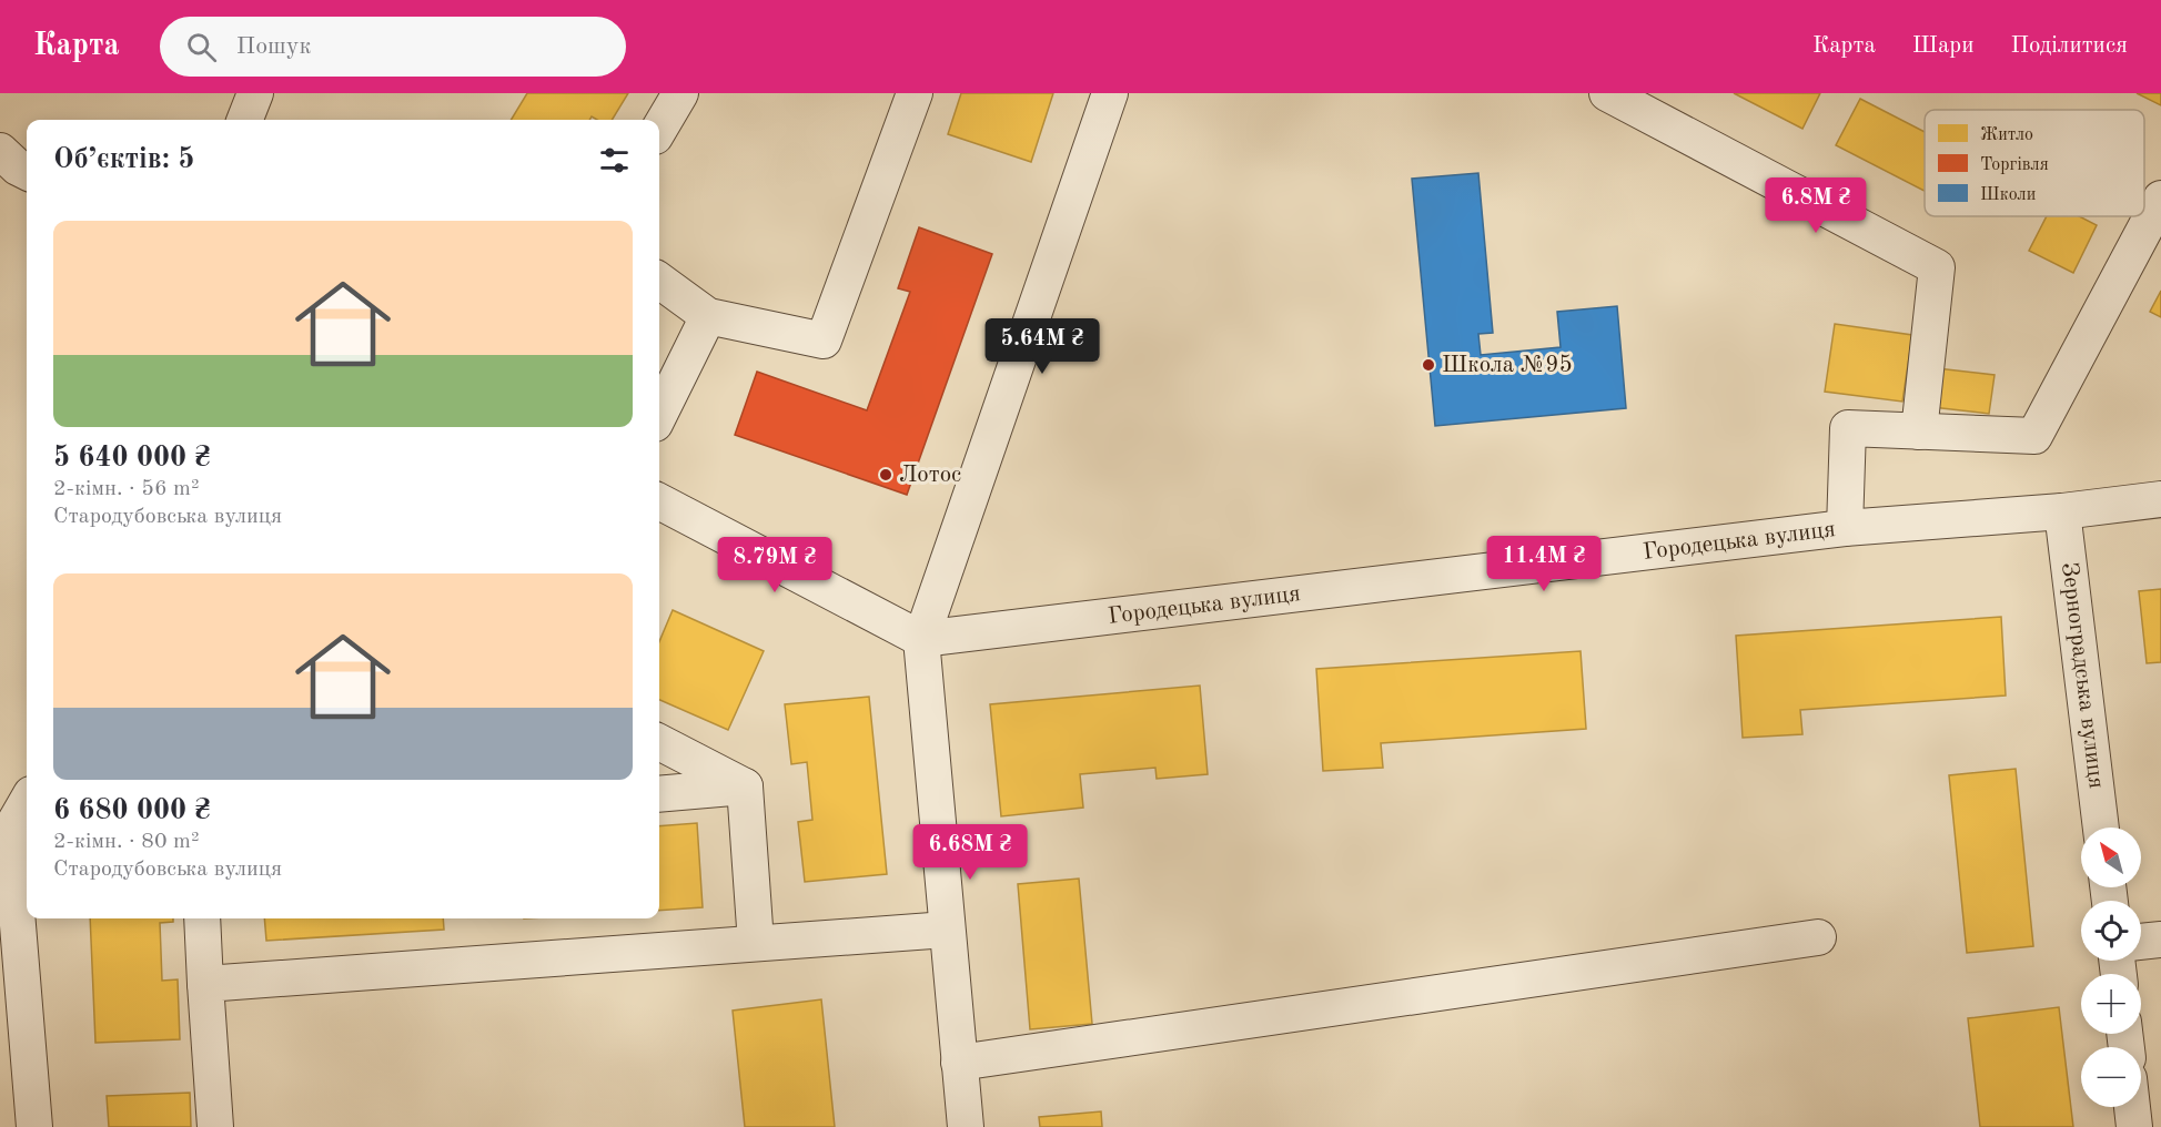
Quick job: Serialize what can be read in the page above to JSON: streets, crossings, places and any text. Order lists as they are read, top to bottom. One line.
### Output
{"streets":{"street":["Городецька вулиця","Зерноградська вулиця"]},"crossings":[["Городецька вулиця","Зерноградська вулиця"]],"places":["Школа №95","Лотос"],"legend":["Житло","Торгівля","Школи"],"north":"top left","page":{"header":"Карта","search":"Пошук","nav":["Карта","Шари","Поділитися"],"heading":"Об’єктів: 5","price":["6.8M ₴","5.64M ₴","11.4M ₴","8.79M ₴","6.68M ₴"],"list":[{"name":"5 640 000 ₴","note":"2-кімн. · 56 m² · Стародубовська вулиця"},{"name":"6 680 000 ₴","note":"2-кімн. · 80 m² · Стародубовська вулиця"}],"map_buttons":["+","−"]}}
